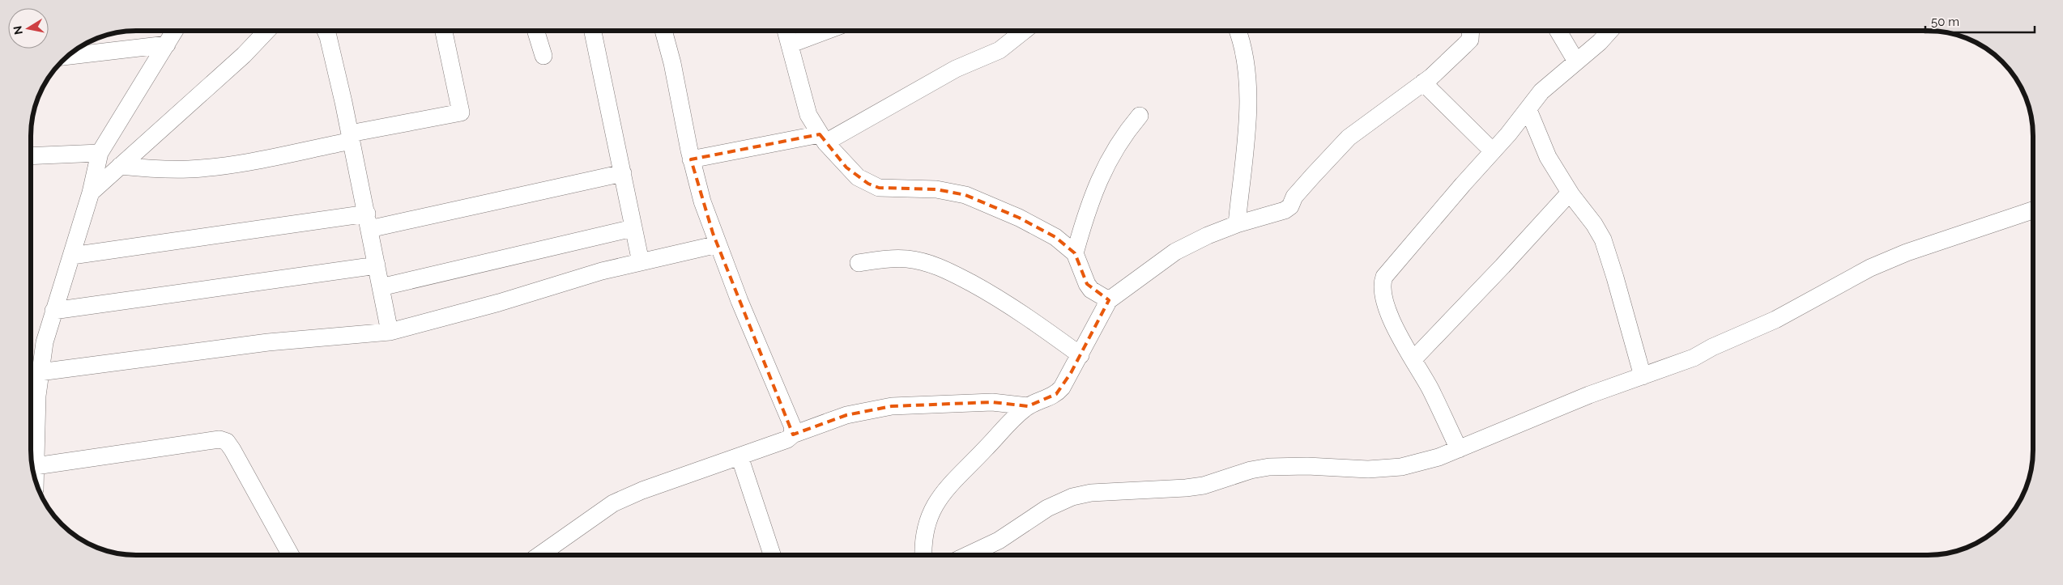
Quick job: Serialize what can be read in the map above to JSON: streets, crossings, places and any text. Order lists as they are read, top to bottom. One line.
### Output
{"scale_bar":"50 m","north":"left"}
